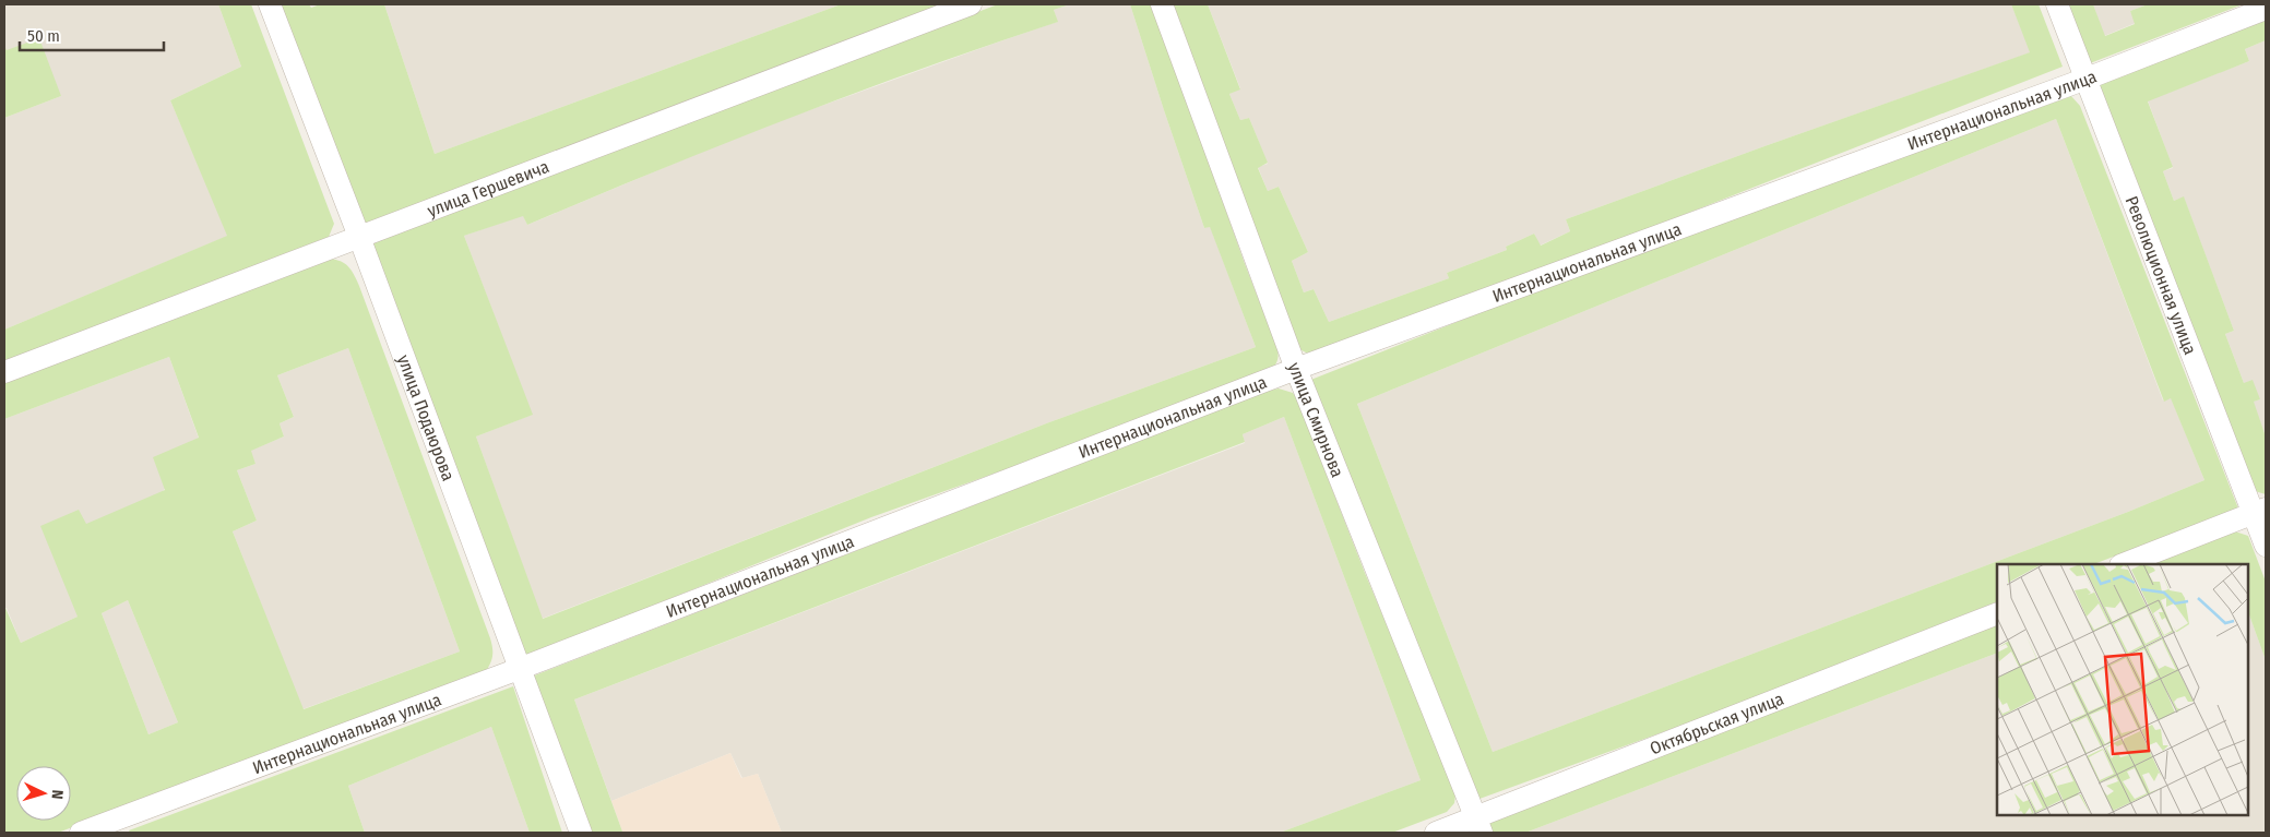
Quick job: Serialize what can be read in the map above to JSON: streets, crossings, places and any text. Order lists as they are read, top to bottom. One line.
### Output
{"streets":{"street":["Интернациональная улица","улица Гершевича","Революционная улица","улица Подаюрова","улица Смирнова","Октябрьская улица"]},"crossings":[["Интернациональная улица","Революционная улица"],["Интернациональная улица","улица Подаюрова"],["Интернациональная улица","улица Смирнова"],["улица Гершевича","улица Подаюрова"],["улица Смирнова","Октябрьская улица"]],"scale_bar":"50 m","north":"right"}
